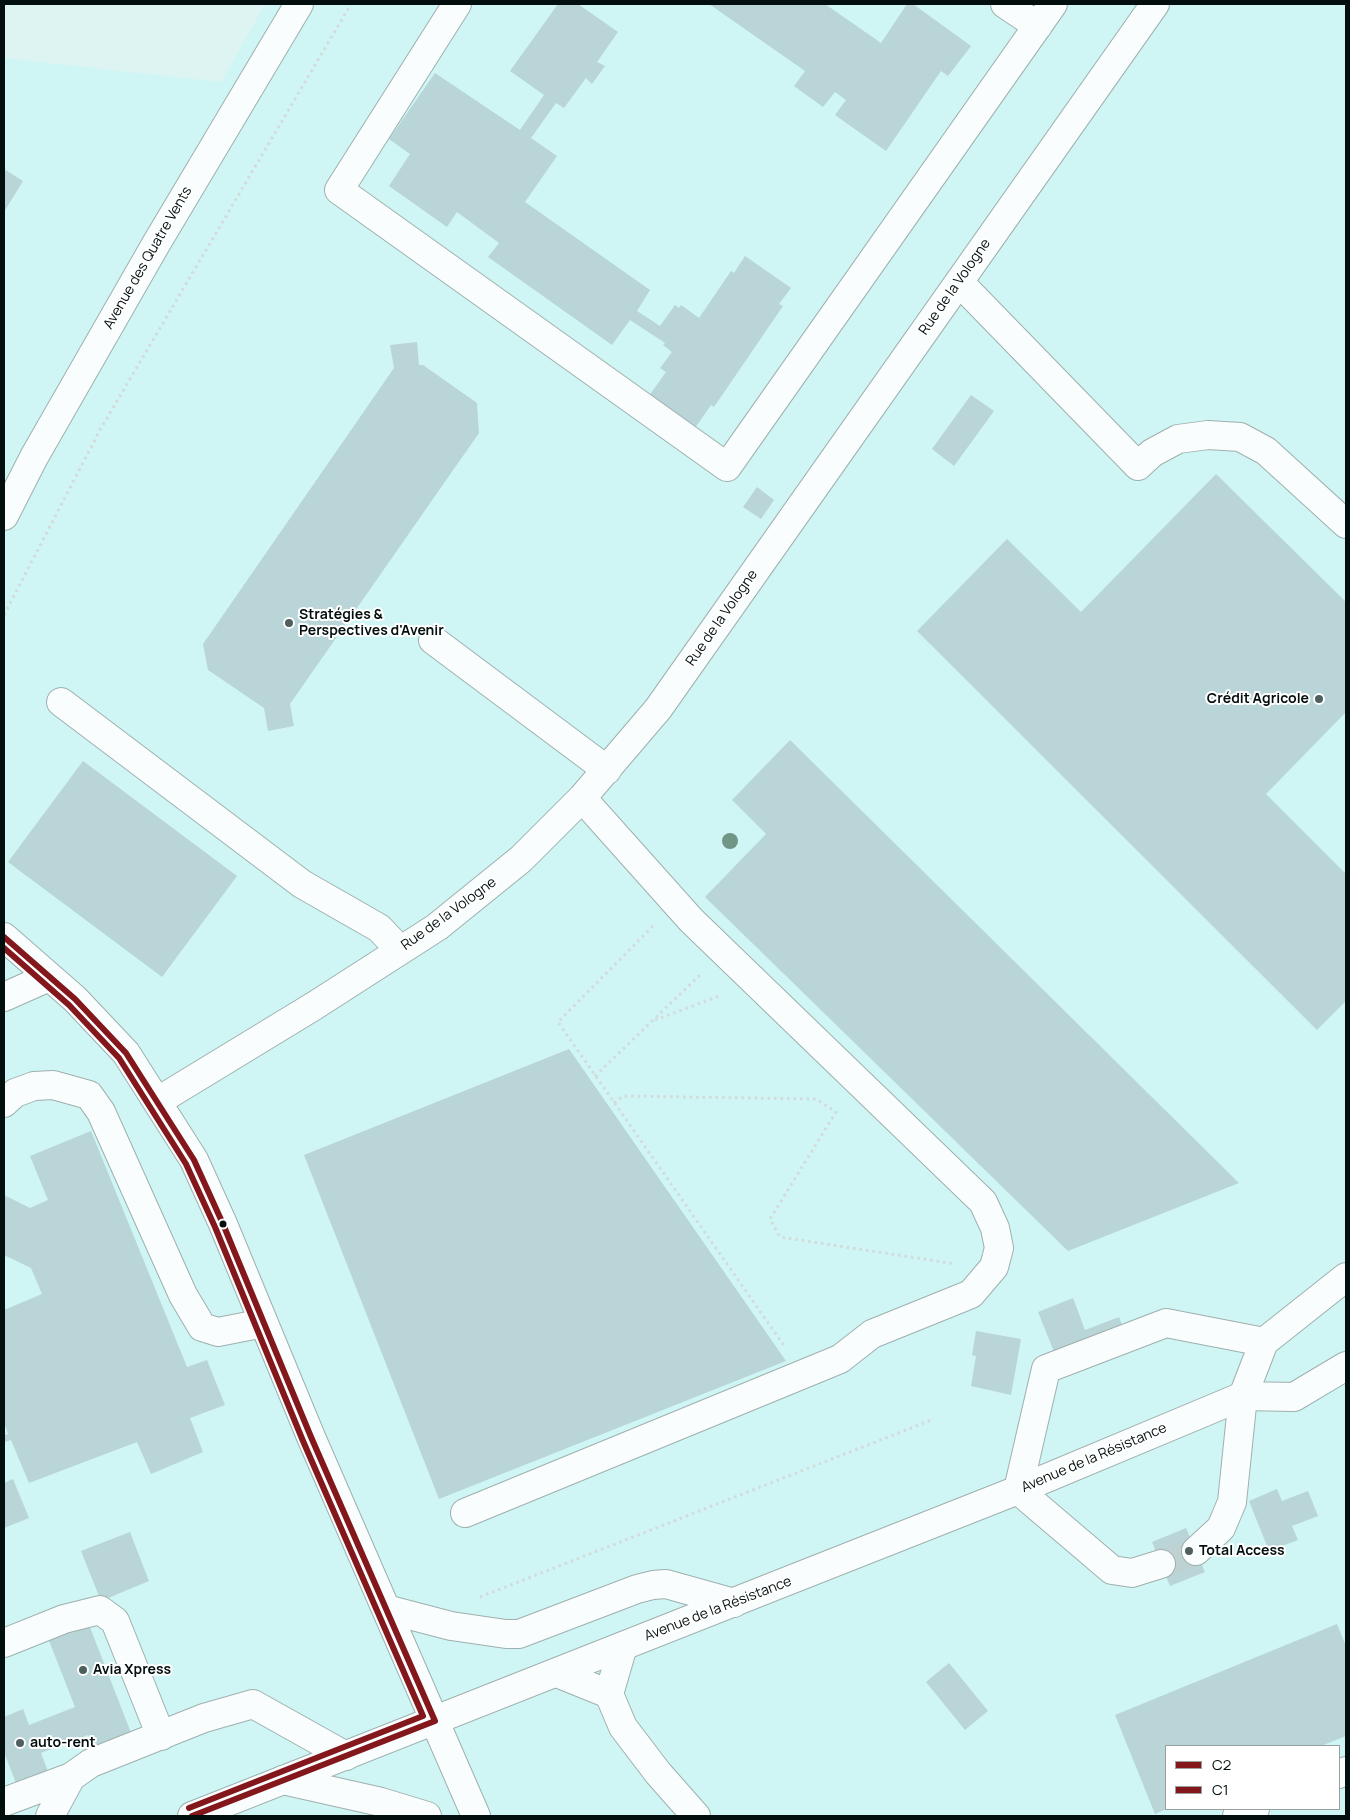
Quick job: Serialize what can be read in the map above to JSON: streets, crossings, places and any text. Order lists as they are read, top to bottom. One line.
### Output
{"streets":{"street":["Avenue des Quatre Vents","Rue de la Vologne","Avenue de la Résistance"]},"places":["Stratégies & Perspectives d'Avenir","Crédit Agricole","Total Access","Avia Xpress","auto-rent"],"lines":["transit line C2","transit line C1"],"legend":["C2","C1"]}
